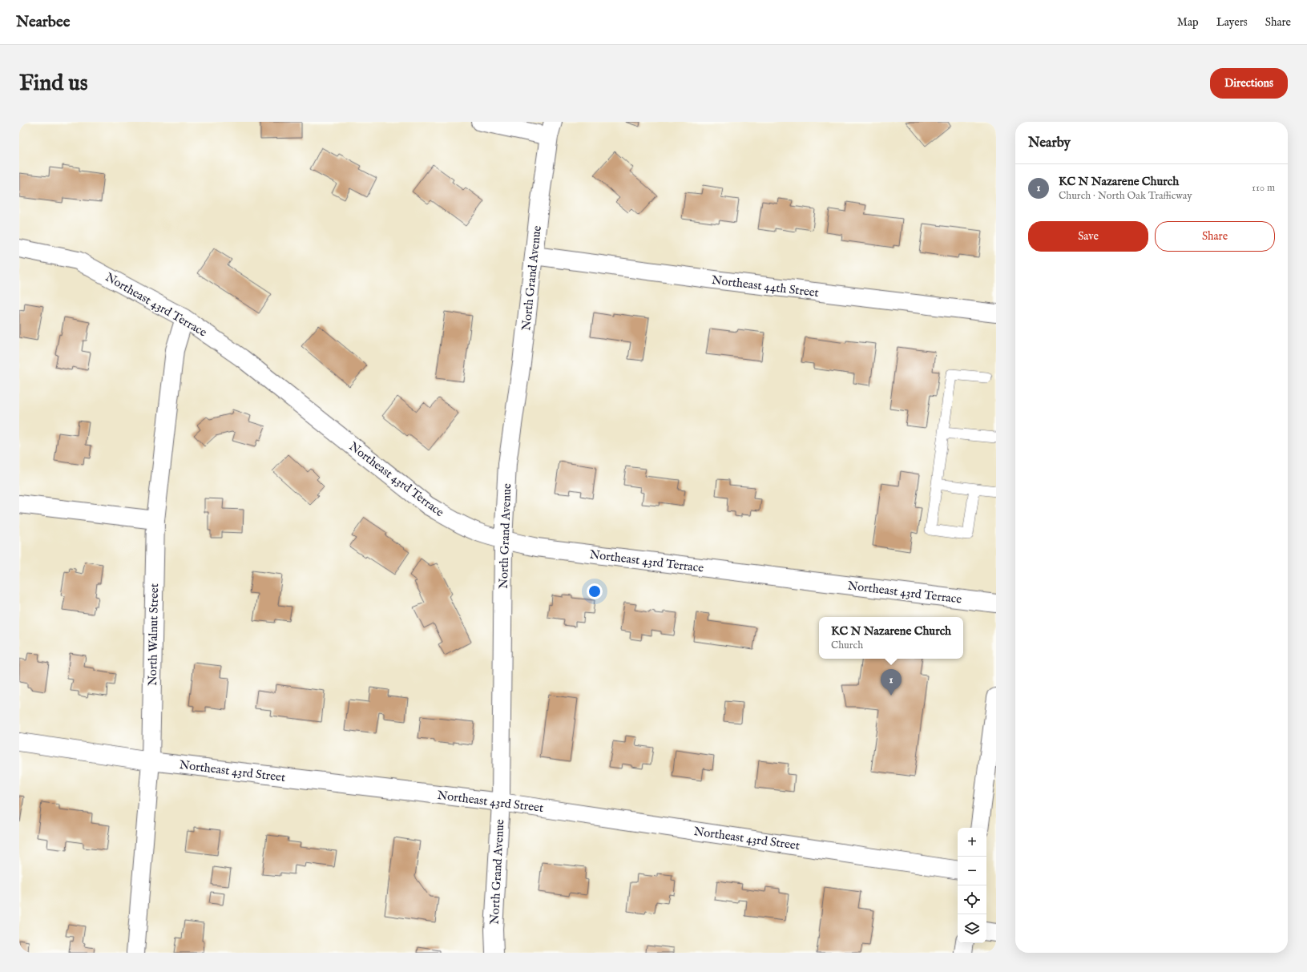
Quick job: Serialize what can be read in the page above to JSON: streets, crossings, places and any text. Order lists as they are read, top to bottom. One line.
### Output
{"streets":{"street":["North Grand Avenue","Northeast 44th Street","Northeast 43rd Terrace","North Walnut Street","Northeast 43rd Street"]},"crossings":[["North Grand Avenue","Northeast 44th Street"],["North Grand Avenue","Northeast 43rd Terrace"],["North Grand Avenue","Northeast 43rd Street"],["Northeast 43rd Terrace","North Walnut Street"],["North Walnut Street","Northeast 43rd Street"]],"page":{"header":"Nearbee","nav":["Map","Layers","Share"],"buttons":["Directions",["Save","Share"]],"title":"Find us","heading":"Nearby","list":[{"mark":"1","name":"KC N Nazarene Church","note":"Church · North Oak Trafficway","value":"110 m"}],"popup":["KC N Nazarene Church","Church"],"pins":"1","map_buttons":["+","−"]}}
